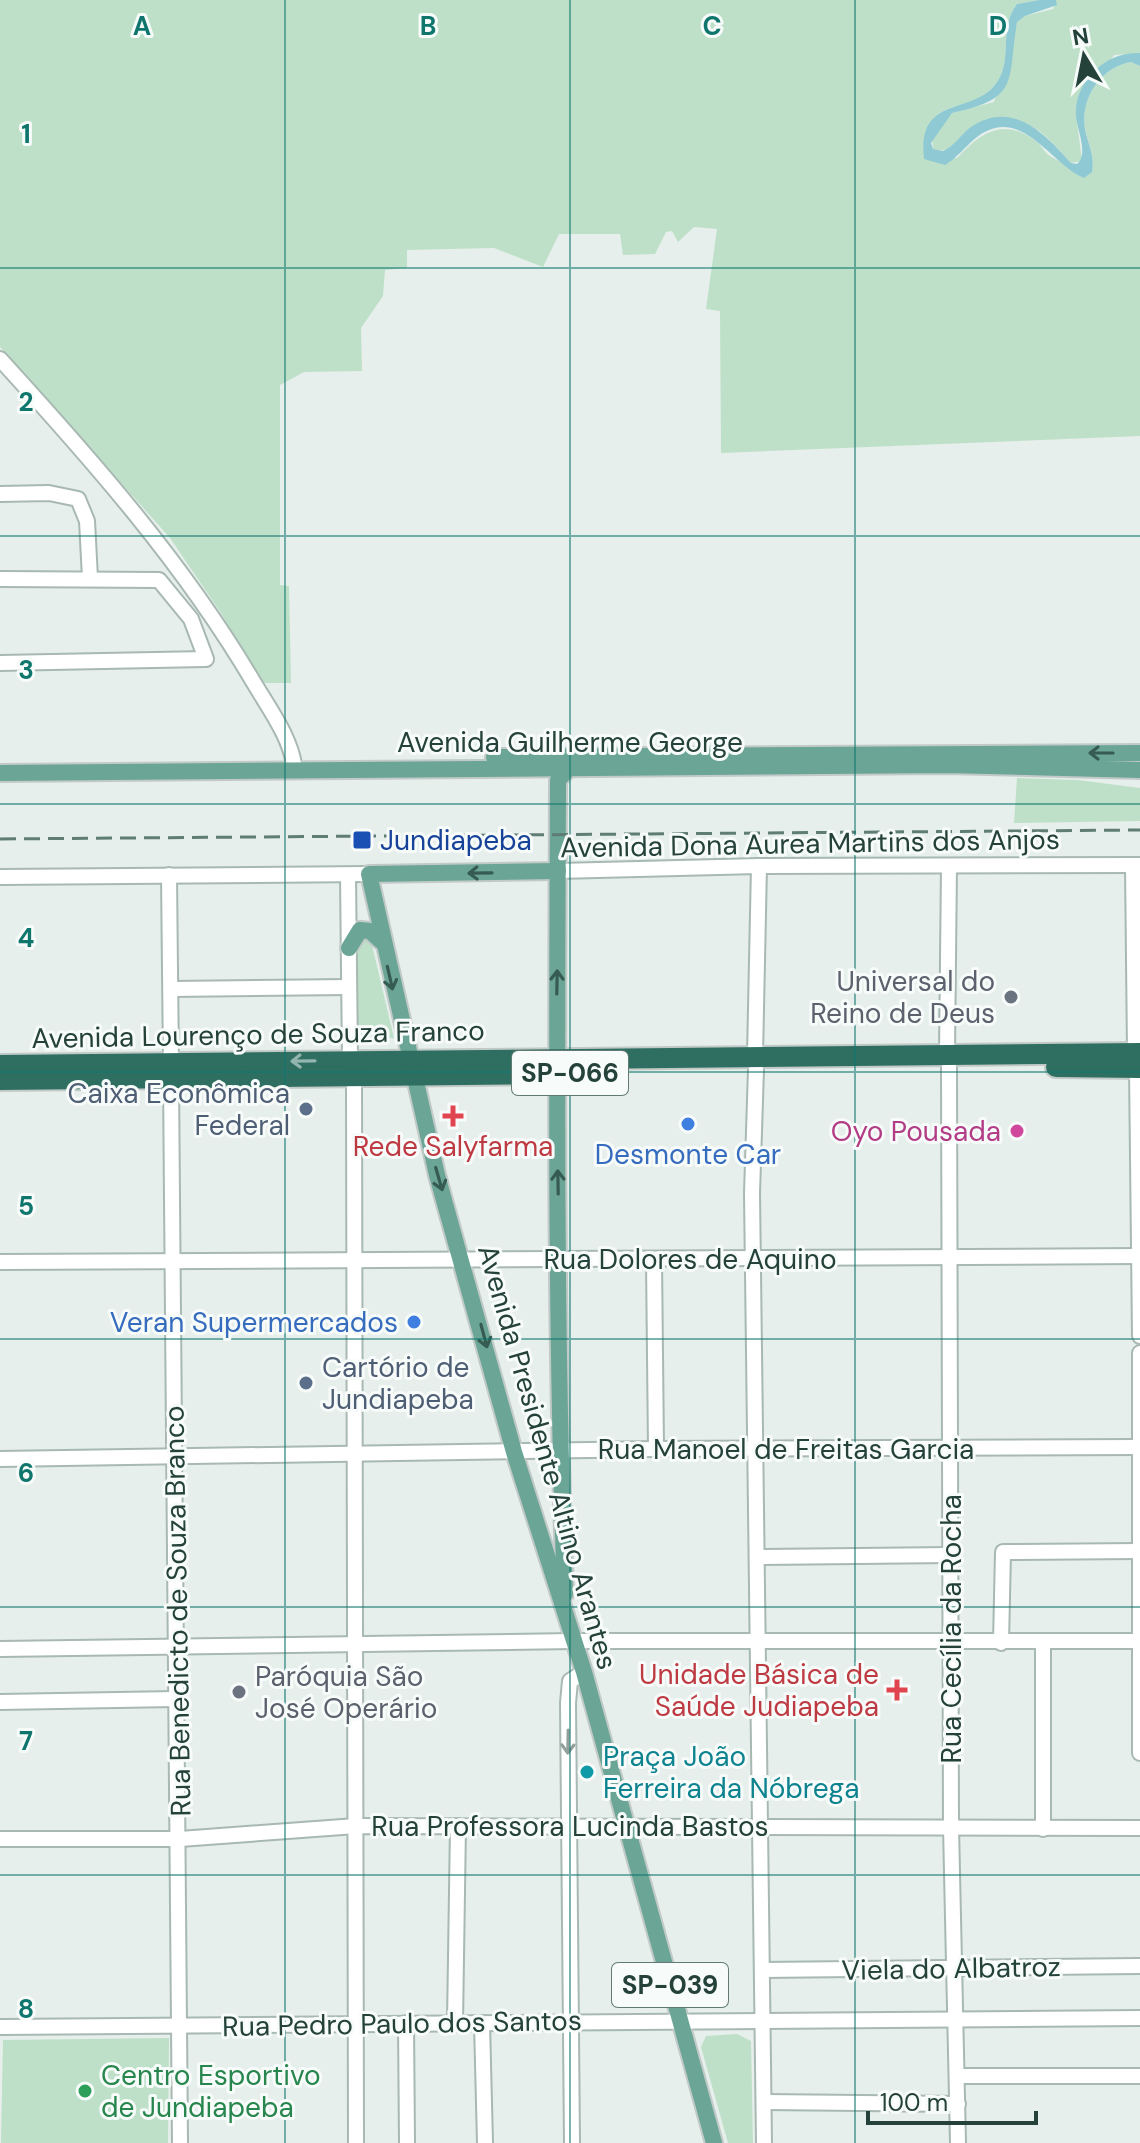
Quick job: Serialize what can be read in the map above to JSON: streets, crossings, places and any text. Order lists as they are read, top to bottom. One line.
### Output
{"streets":{"highway":["Avenida Lourenço de Souza Franco","SP-066"],"main road":["Avenida Guilherme George","Avenida Dona Aurea Martins dos Anjos","Avenida Presidente Altino Arantes","SP-039"],"street":["Rua Dolores de Aquino","Rua Manoel de Freitas Garcia","Rua Benedicto de Souza Branco","Rua Cecília da Rocha","Rua Professora Lucinda Bastos","Viela do Albatroz","Rua Pedro Paulo dos Santos"]},"crossings":[["Avenida Dona Aurea Martins dos Anjos","Avenida Presidente Altino Arantes"],["Avenida Dona Aurea Martins dos Anjos","Rua Benedicto de Souza Branco"],["Avenida Dona Aurea Martins dos Anjos","Rua Cecília da Rocha"],["Avenida Lourenço de Souza Franco","Avenida Presidente Altino Arantes"],["Avenida Lourenço de Souza Franco","Rua Benedicto de Souza Branco"],["Avenida Lourenço de Souza Franco","Rua Cecília da Rocha"],["Rua Dolores de Aquino","Avenida Presidente Altino Arantes"],["Rua Dolores de Aquino","Rua Benedicto de Souza Branco"],["Rua Dolores de Aquino","Rua Cecília da Rocha"],["Rua Manoel de Freitas Garcia","Avenida Presidente Altino Arantes"],["Rua Manoel de Freitas Garcia","Rua Benedicto de Souza Branco"],["Rua Manoel de Freitas Garcia","Rua Cecília da Rocha"],["Avenida Presidente Altino Arantes","Rua Professora Lucinda Bastos"],["Avenida Presidente Altino Arantes","Rua Pedro Paulo dos Santos"],["Rua Benedicto de Souza Branco","Rua Professora Lucinda Bastos"],["Rua Benedicto de Souza Branco","Rua Pedro Paulo dos Santos"],["Rua Cecília da Rocha","Rua Professora Lucinda Bastos"],["Rua Cecília da Rocha","Viela do Albatroz"],["Rua Cecília da Rocha","Rua Pedro Paulo dos Santos"]],"places":{"transit":["Jundiapeba"],"other":["Universal do Reino de Deus","Caixa Econômica Federal","Desmonte Car","Oyo Pousada","Veran Supermercados","Cartório de Jundiapeba","Paróquia São José Operário","Praça João Ferreira da Nóbrega","Centro Esportivo de Jundiapeba"],"health":["Rede Salyfarma","Unidade Básica de Saúde Judiapeba"]},"scale_bar":"100 m","north":"top","grid":{"columns":["A","B","C","D"],"rows":["1","2","3","4","5","6","7","8"]}}
